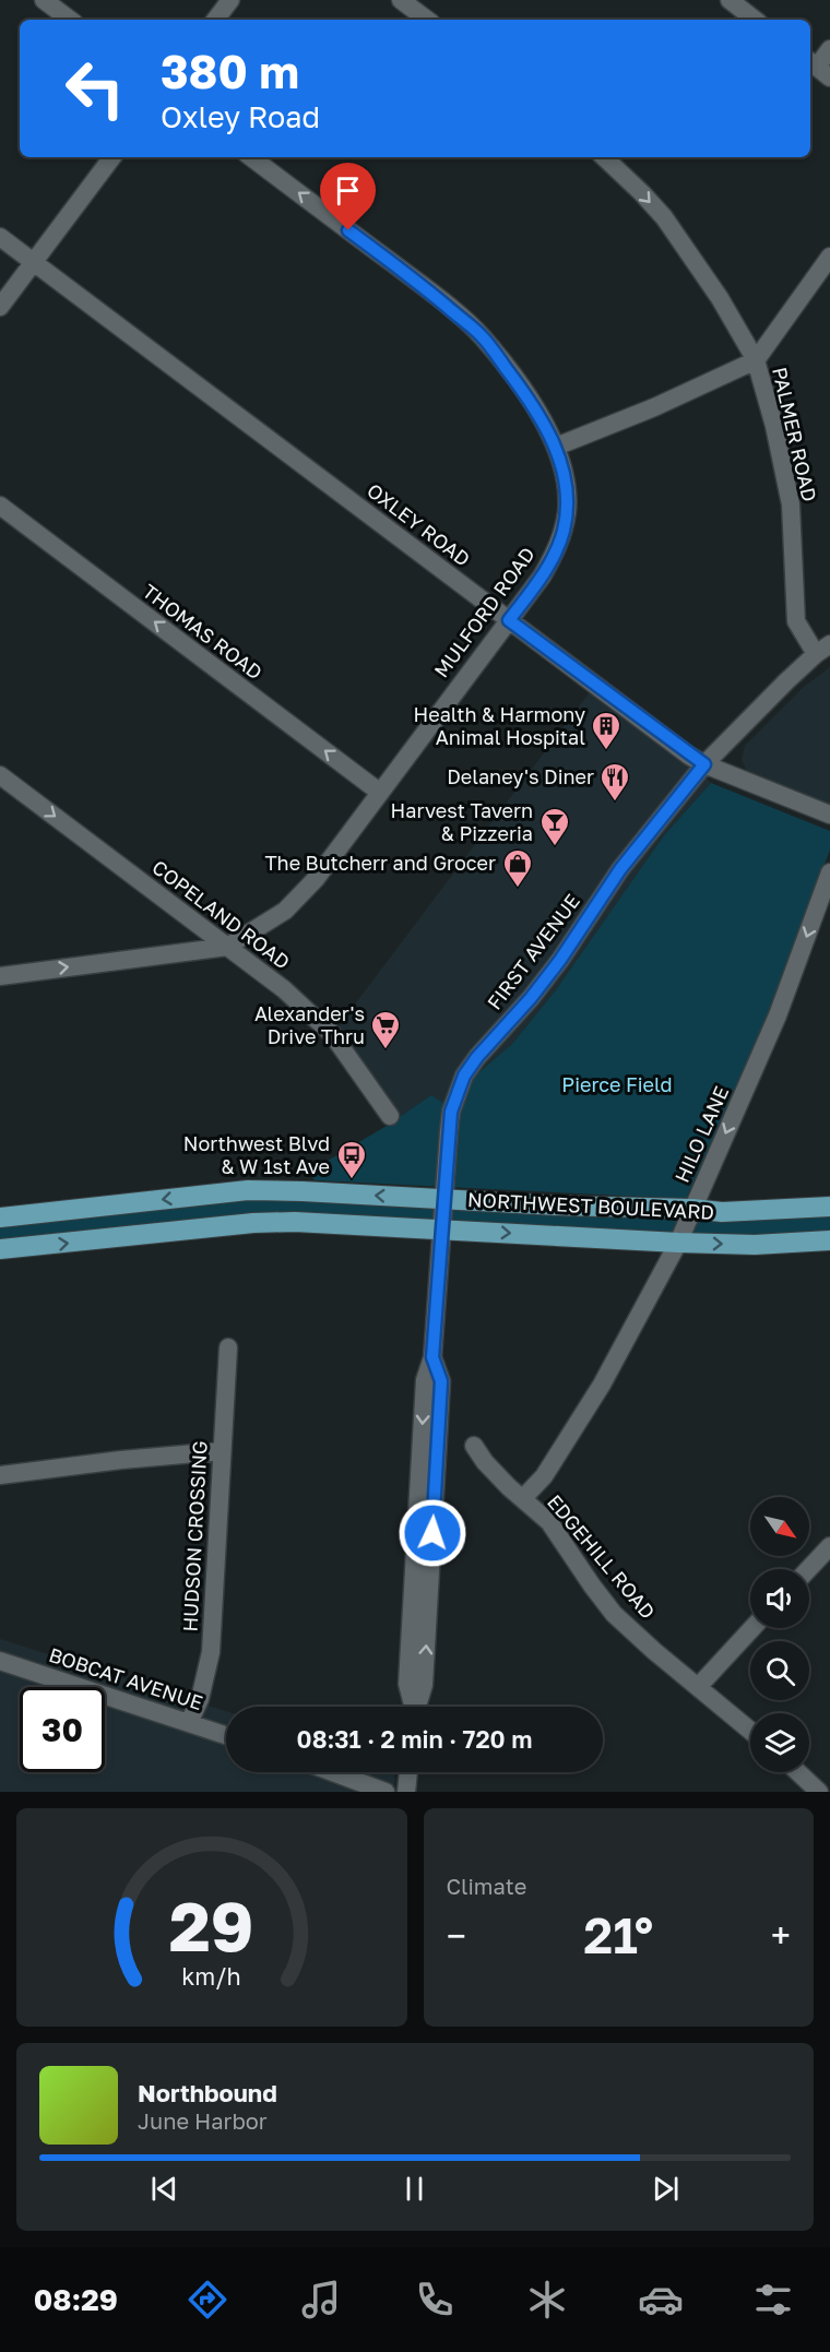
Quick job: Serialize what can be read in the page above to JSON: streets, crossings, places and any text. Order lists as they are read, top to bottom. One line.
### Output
{"streets":{"main road":["NORTHWEST BOULEVARD"],"street":["PALMER ROAD","OXLEY ROAD","MULFORD ROAD","THOMAS ROAD","COPELAND ROAD","FIRST AVENUE","HILO LANE","HUDSON CROSSING","EDGEHILL ROAD","BOBCAT AVENUE"]},"crossings":[["PALMER ROAD","FIRST AVENUE"],["OXLEY ROAD","MULFORD ROAD"],["OXLEY ROAD","FIRST AVENUE"],["MULFORD ROAD","THOMAS ROAD"],["MULFORD ROAD","COPELAND ROAD"],["FIRST AVENUE","NORTHWEST BOULEVARD"],["HILO LANE","NORTHWEST BOULEVARD"],["HILO LANE","EDGEHILL ROAD"],["HUDSON CROSSING","BOBCAT AVENUE"]],"one_way":["PALMER ROAD","MULFORD ROAD","THOMAS ROAD","COPELAND ROAD","HILO LANE"],"parks":["Pierce Field"],"places":{"building":["Health & Harmony Animal Hospital"],"restaurant":["Delaney's Diner"],"bar":["Harvest Tavern & Pizzeria"],"shop":["The Butcherr and Grocer"],"supermarket":["Alexander's Drive Thru"],"bus stop":["Northwest Blvd & W 1st Ave"]},"north":"bottom right","page":{"turn":["380 m","Oxley Road"],"limit":"30","trip":"08:31 · 2 min · 720 m","tile":"Climate","heat":["−","21°","+"],"song":["Northbound","June Harbor"],"tabs":"08:29","gauge":["29","km/h"]}}
